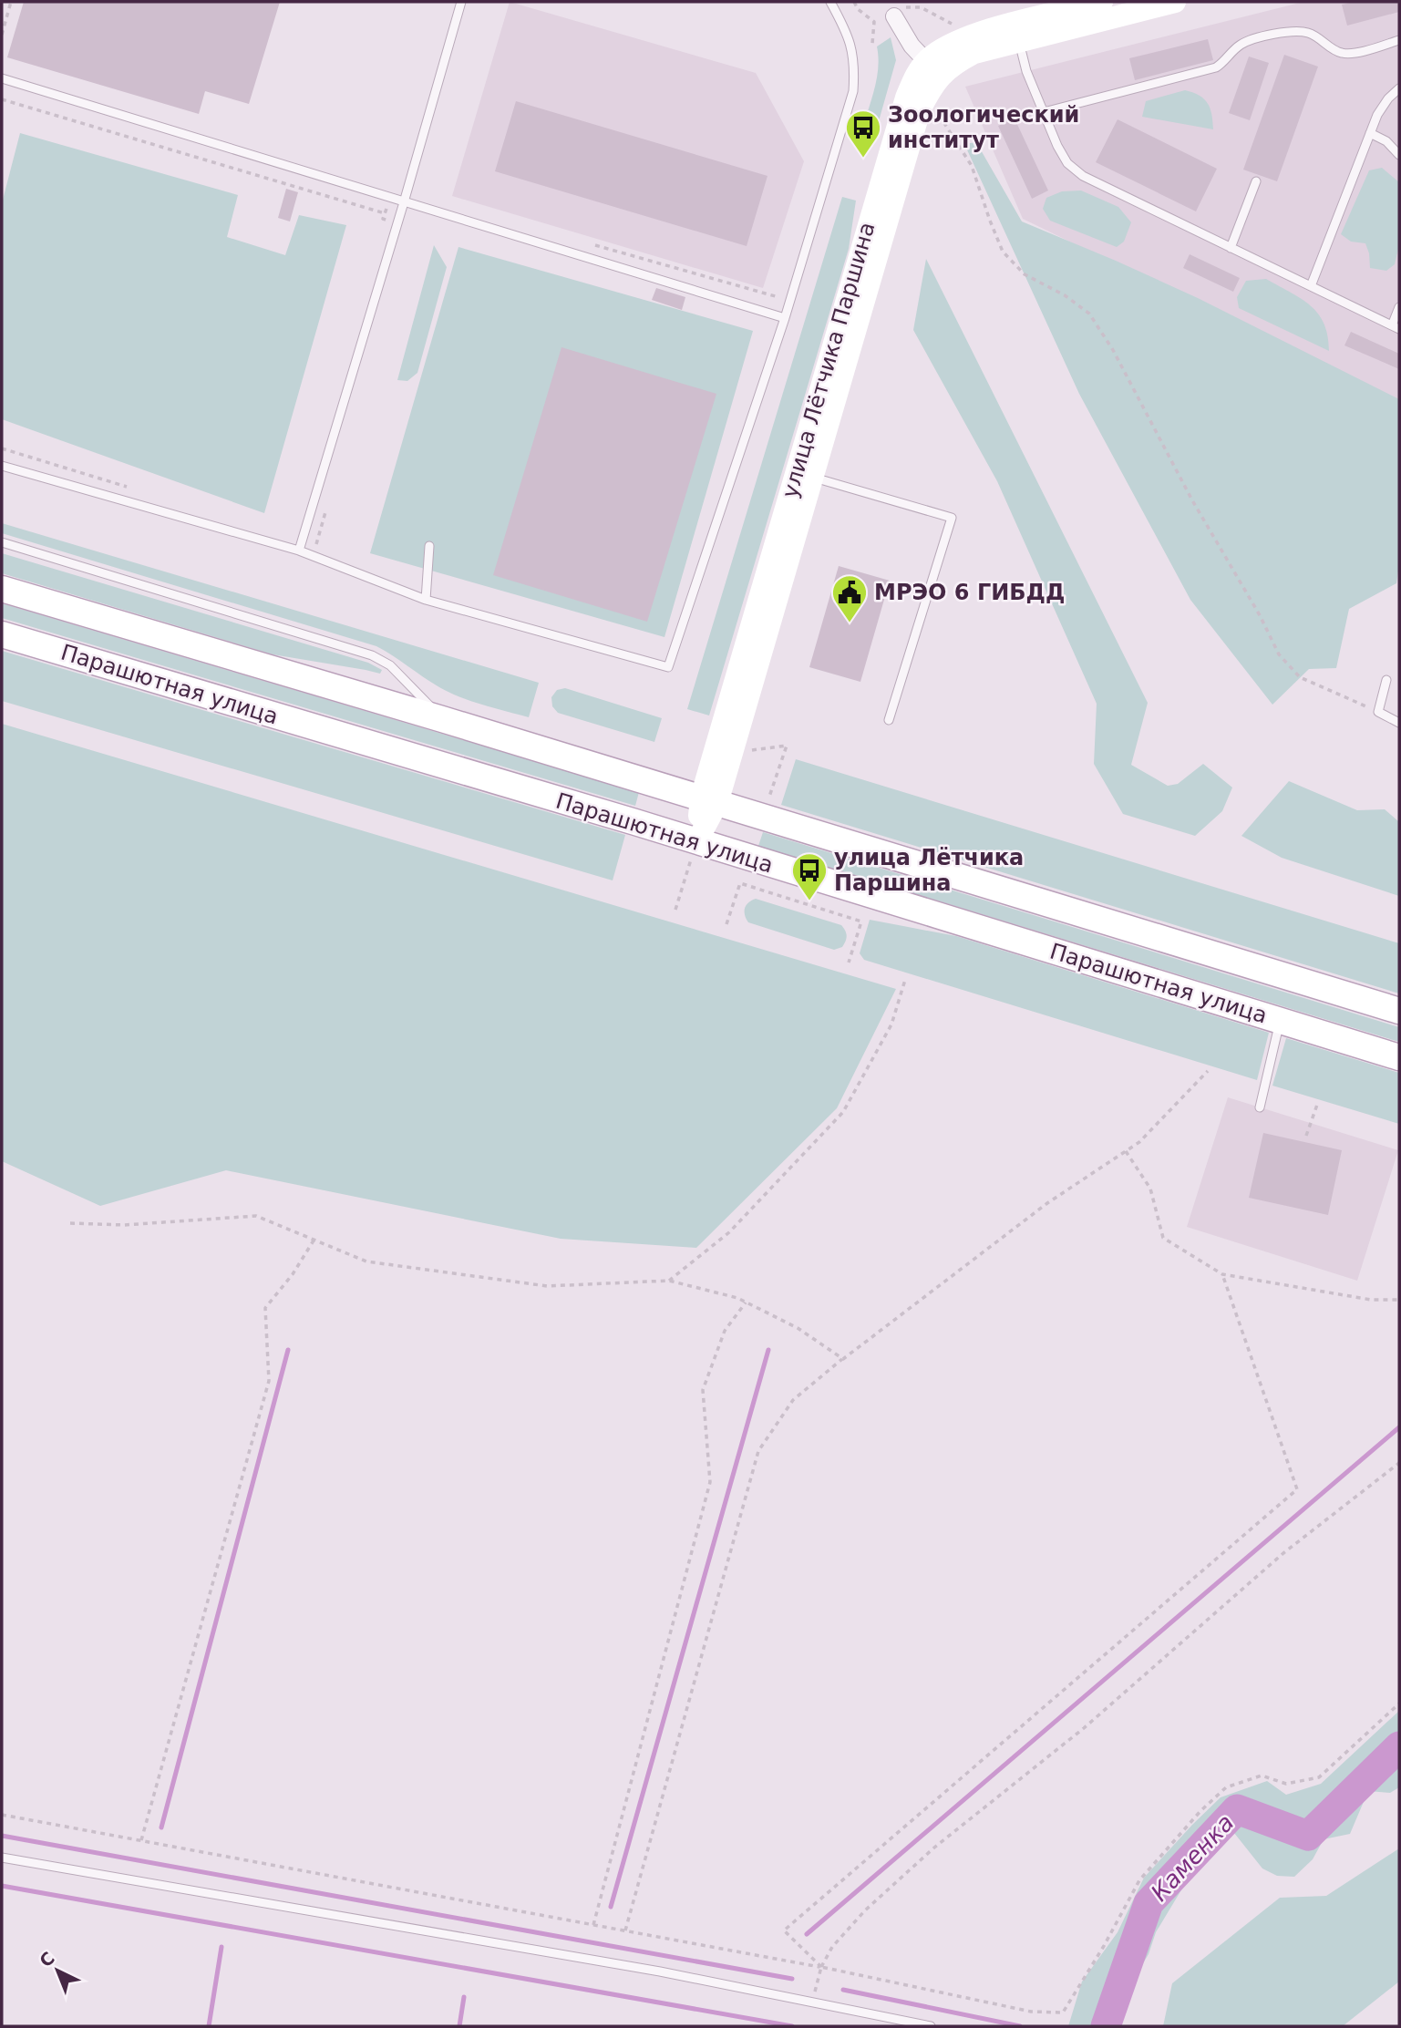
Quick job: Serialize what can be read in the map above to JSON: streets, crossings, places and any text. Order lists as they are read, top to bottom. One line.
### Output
{"streets":{"main road":["Парашютная улица"],"street":["улица Лётчика Паршина"]},"crossings":[["улица Лётчика Паршина","Парашютная улица"]],"water":["Каменка"],"places":{"bus stop":["Зоологический институт","улица Лётчика Паршина"],"public building":["МРЭО 6 ГИБДД"]},"north":"top left"}
